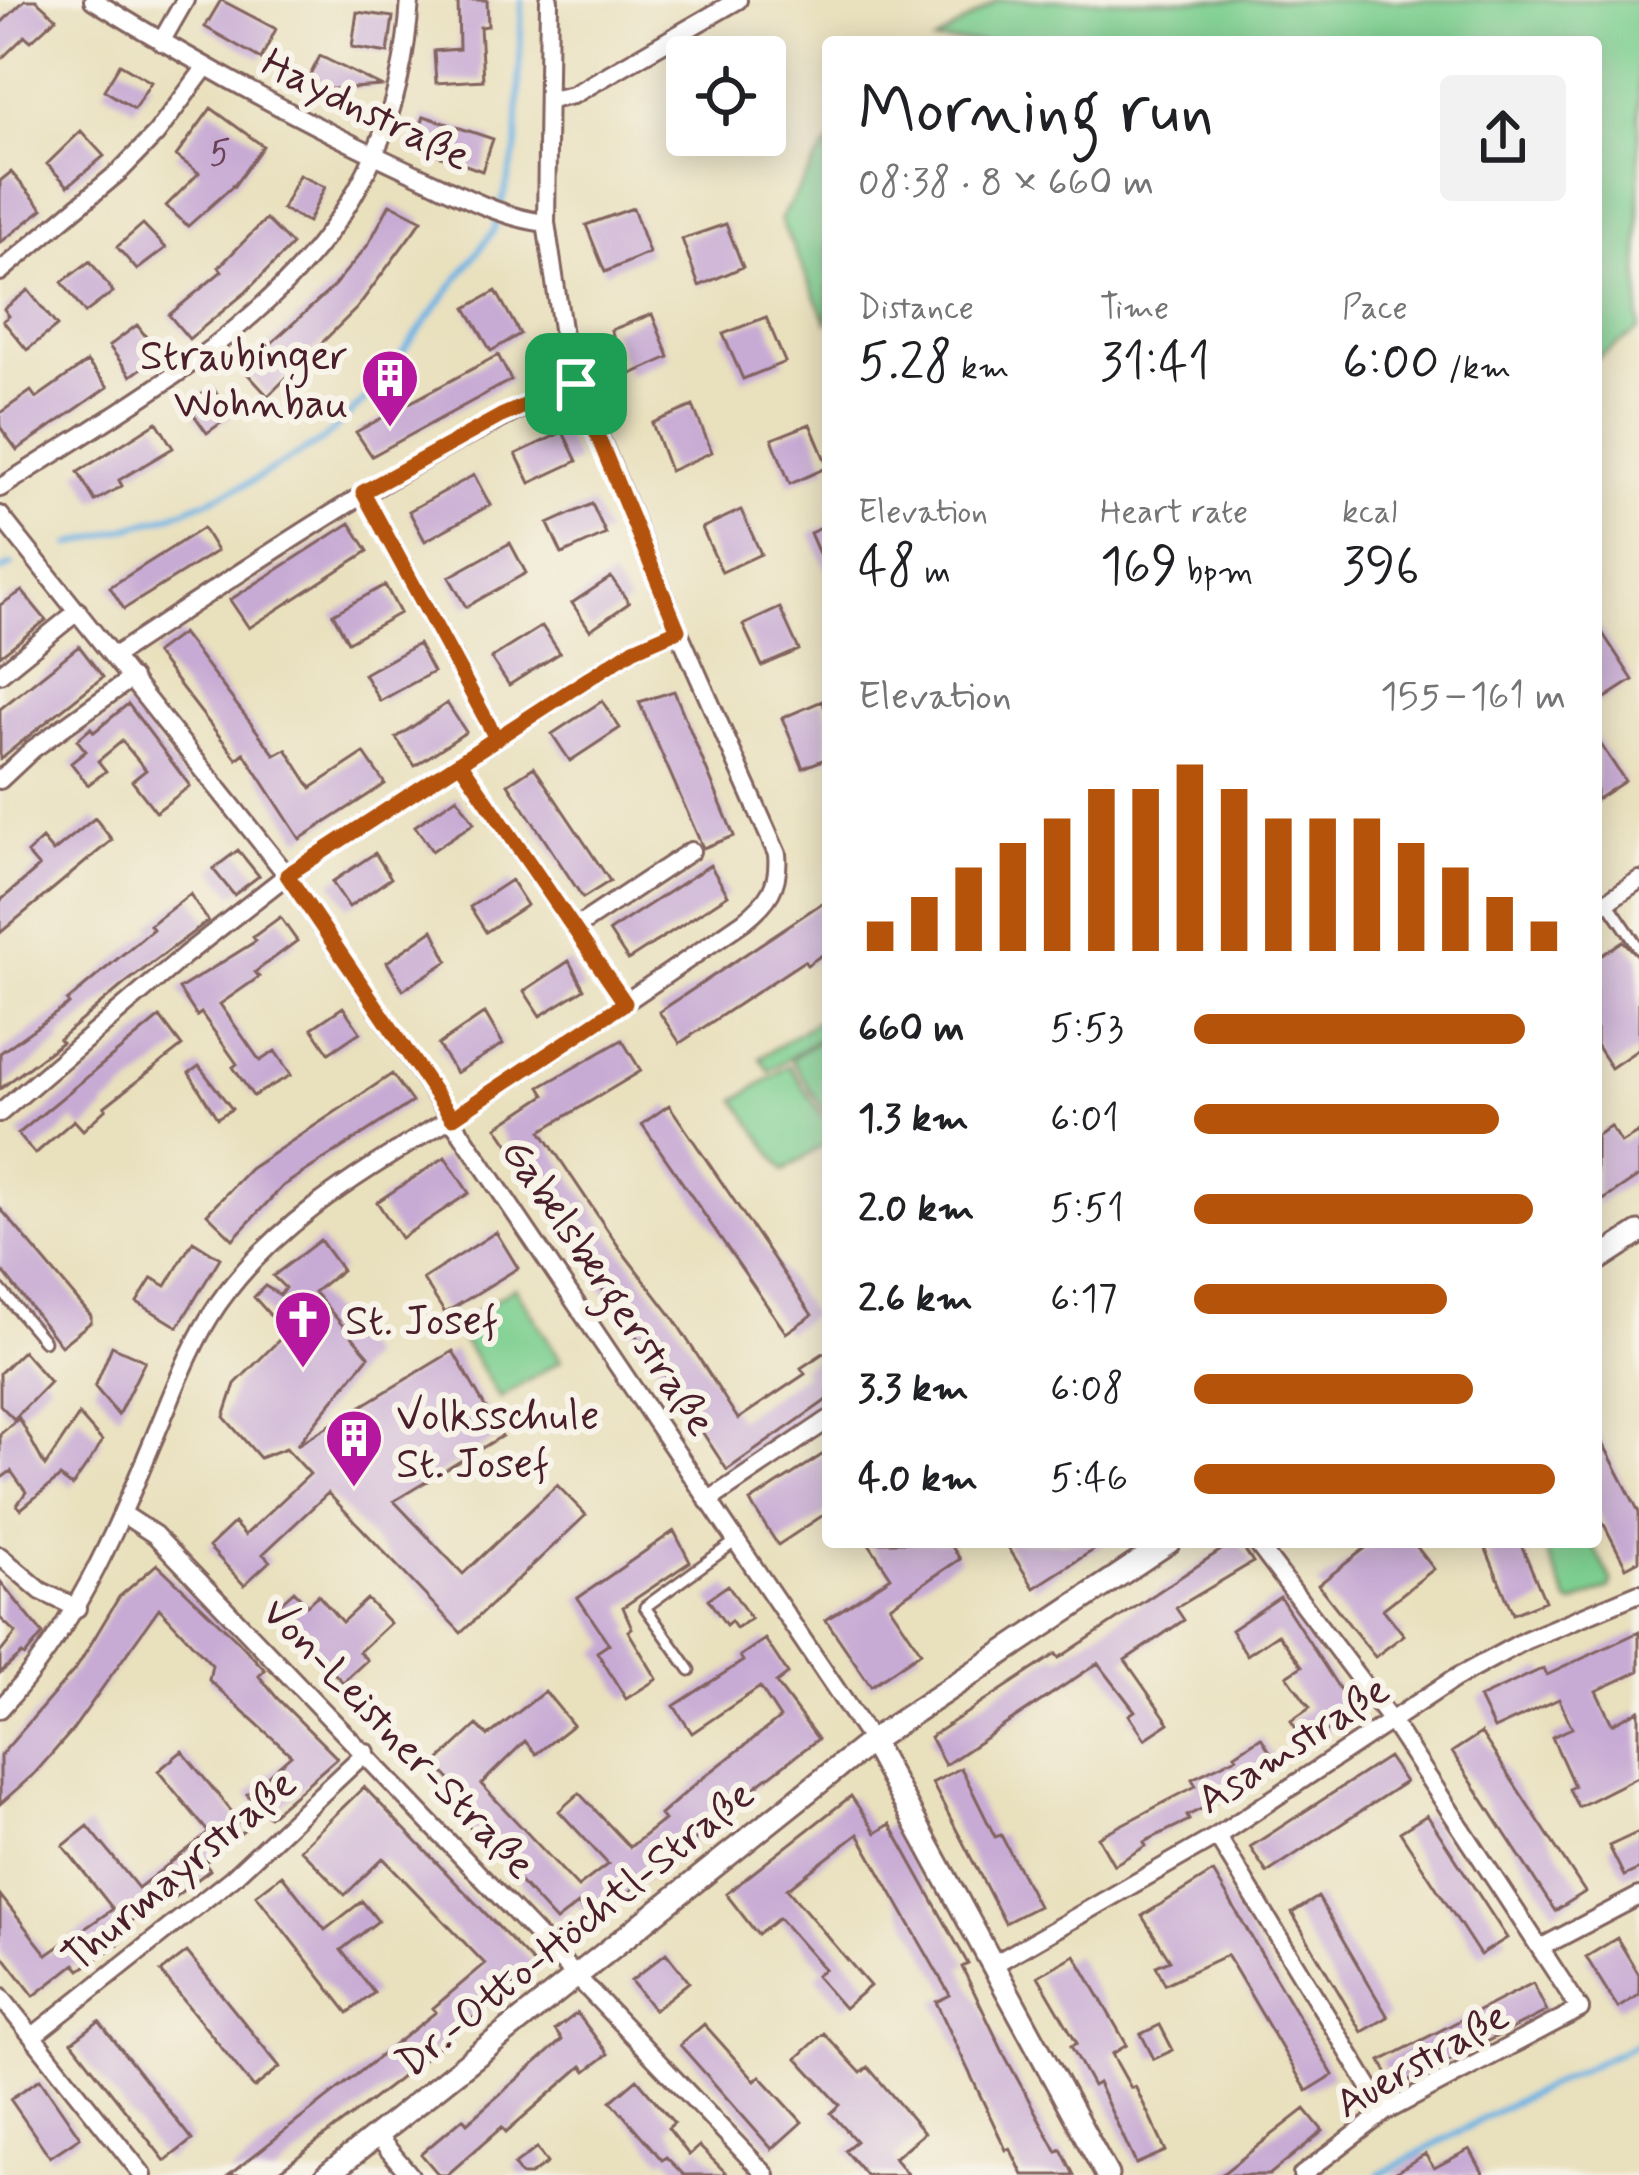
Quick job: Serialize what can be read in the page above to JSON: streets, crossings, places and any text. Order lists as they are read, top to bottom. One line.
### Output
{"streets":{"street":["Haydnstraße","Gabelsbergerstraße","Von-Leistner-Straße","Asamstraße","Thurmayrstraße","Dr.-Otto-Höchtl-Straße","Auerstraße"]},"crossings":[["Gabelsbergerstraße","Asamstraße"],["Gabelsbergerstraße","Dr.-Otto-Höchtl-Straße"],["Von-Leistner-Straße","Thurmayrstraße"],["Von-Leistner-Straße","Dr.-Otto-Höchtl-Straße"]],"places":{"building":["Straubinger Wohnbau","Volksschule St. Josef"],"church":["St. Josef"]},"house_numbers":["5"],"page":{"heading":["Morning run","08:38 · 8 × 660 m"],"stats":[["Distance","5.28 km"],["Time","31:41"],["Pace","6:00 /km"],["Elevation","48 m"],["Heart rate","169 bpm"],["kcal","396"]],"chart":["Elevation","155–161 m"],"list":[{"name":"660 m","note":"5:53"},{"name":"1.3 km","note":"6:01"},{"name":"2.0 km","note":"5:51"},{"name":"2.6 km","note":"6:17"},{"name":"3.3 km","note":"6:08"},{"name":"4.0 km","note":"5:46"}]}}
